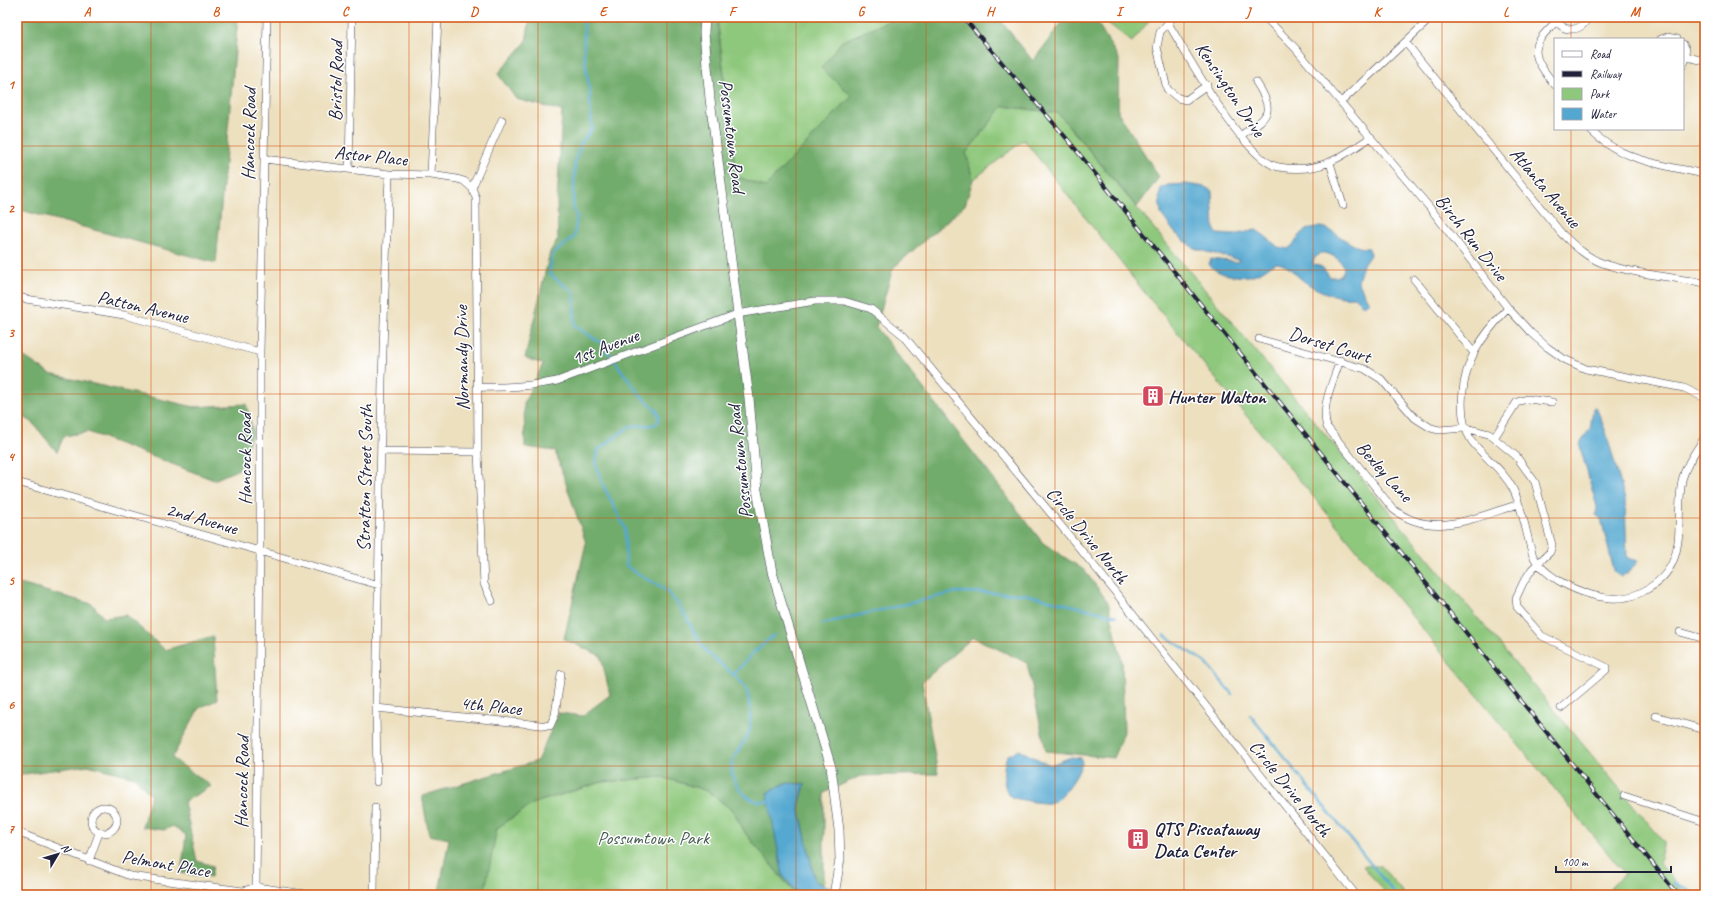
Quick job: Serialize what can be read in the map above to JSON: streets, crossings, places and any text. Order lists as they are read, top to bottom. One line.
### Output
{"streets":{"main road":["Possumtown Road"],"street":["Bristol Road","Kensington Drive","Hancock Road","Astor Place","Atlanta Avenue","Birch Run Drive","Patton Avenue","Dorset Court","1st Avenue","Normandy Drive","Bexley Lane","Stratton Street South","2nd Avenue","Circle Drive North","4th Place","Pelmont Place"]},"crossings":[["Bristol Road","Astor Place"],["Kensington Drive","Birch Run Drive"],["Hancock Road","Astor Place"],["Hancock Road","Patton Avenue"],["Hancock Road","2nd Avenue"],["Hancock Road","Pelmont Place"],["Possumtown Road","1st Avenue"],["Possumtown Road","Circle Drive North"],["Astor Place","Normandy Drive"],["Astor Place","Stratton Street South"],["Dorset Court","Bexley Lane"],["1st Avenue","Normandy Drive"],["1st Avenue","Circle Drive North"],["Stratton Street South","2nd Avenue"],["Stratton Street South","4th Place"]],"parks":["Possumtown Park"],"places":{"building":["Hunter Walton","QTS Piscataway Data Center"]},"legend":["Road","Railway","Park","Water"],"scale_bar":"100 m","north":"top right","grid":{"columns":["A","B","C","D","E","F","G","H","I","J","K","L","M"],"rows":["1","2","3","4","5","6","7"]}}
